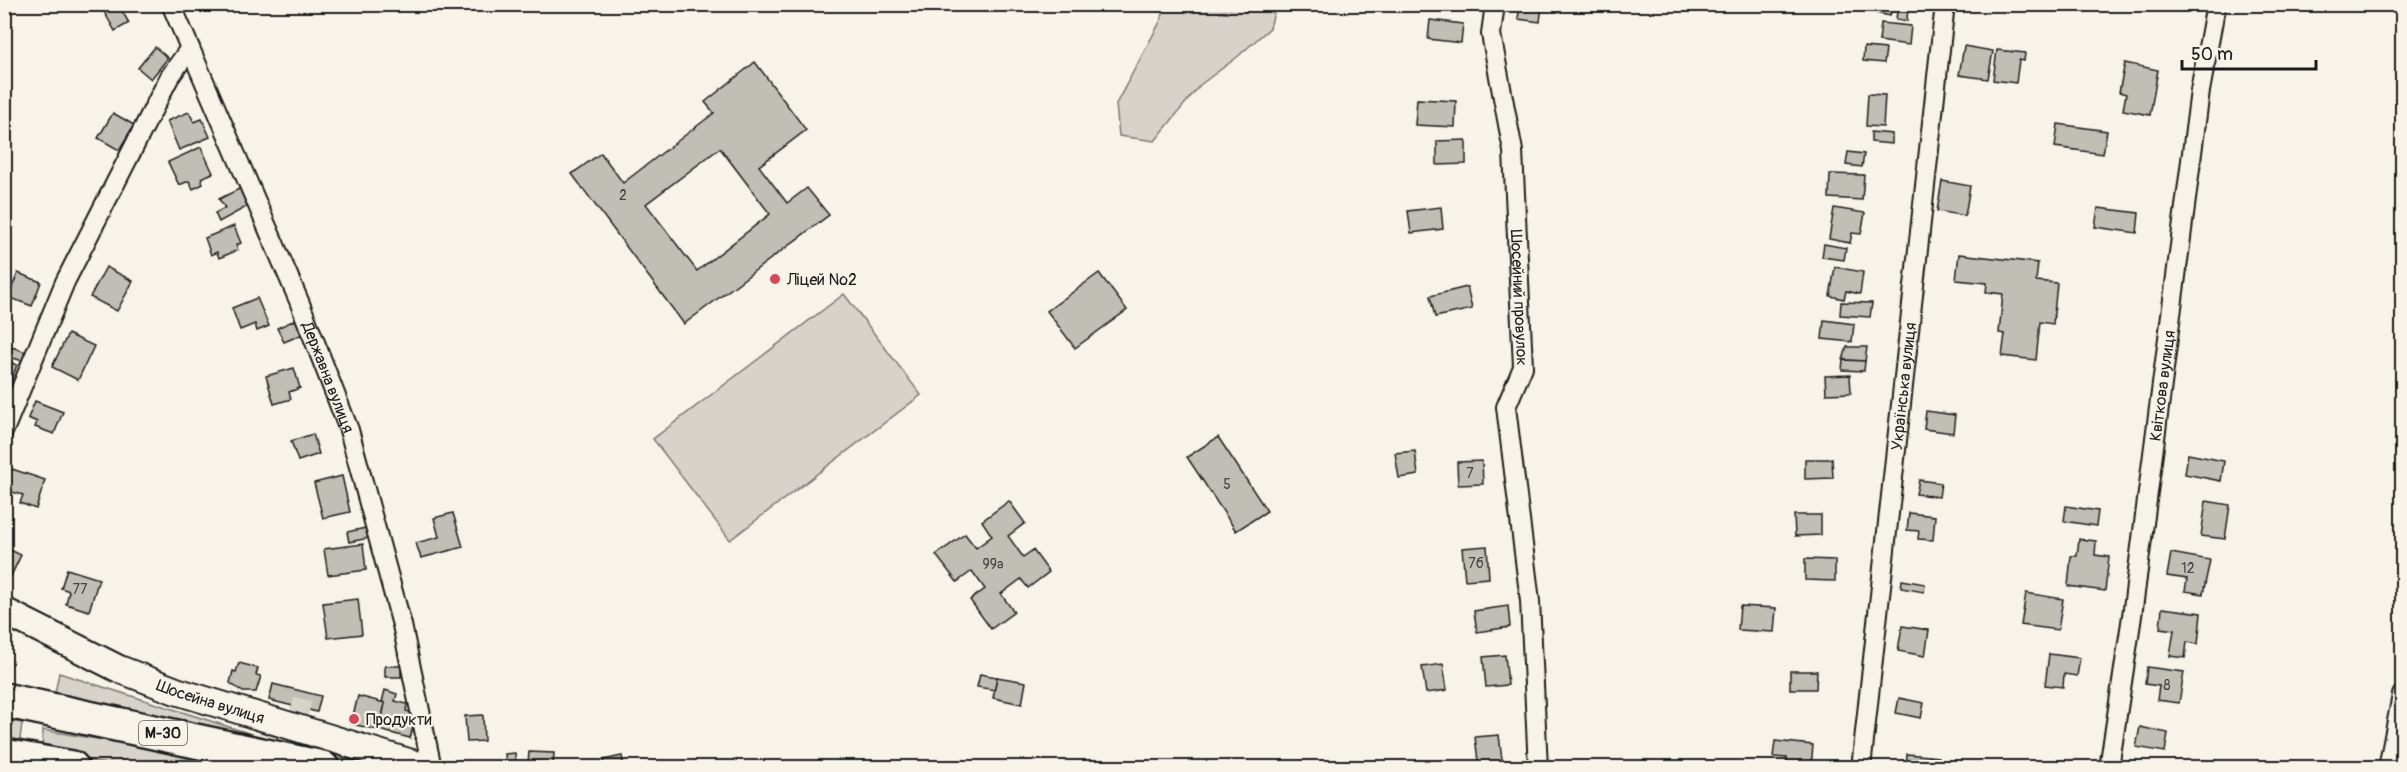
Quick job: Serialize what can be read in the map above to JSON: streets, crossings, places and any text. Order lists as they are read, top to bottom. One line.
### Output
{"streets":{"highway":["М-30"],"street":["Шосейний провулок","Державна вулиця","Українська вулиця","Квіткова вулиця","Шосейна вулиця"]},"crossings":[["Державна вулиця","Шосейна вулиця"]],"places":["Ліцей №2","Продукти"],"house_numbers":["2","7","5","7б","99а","12","77","8"],"scale_bar":"50 m"}
